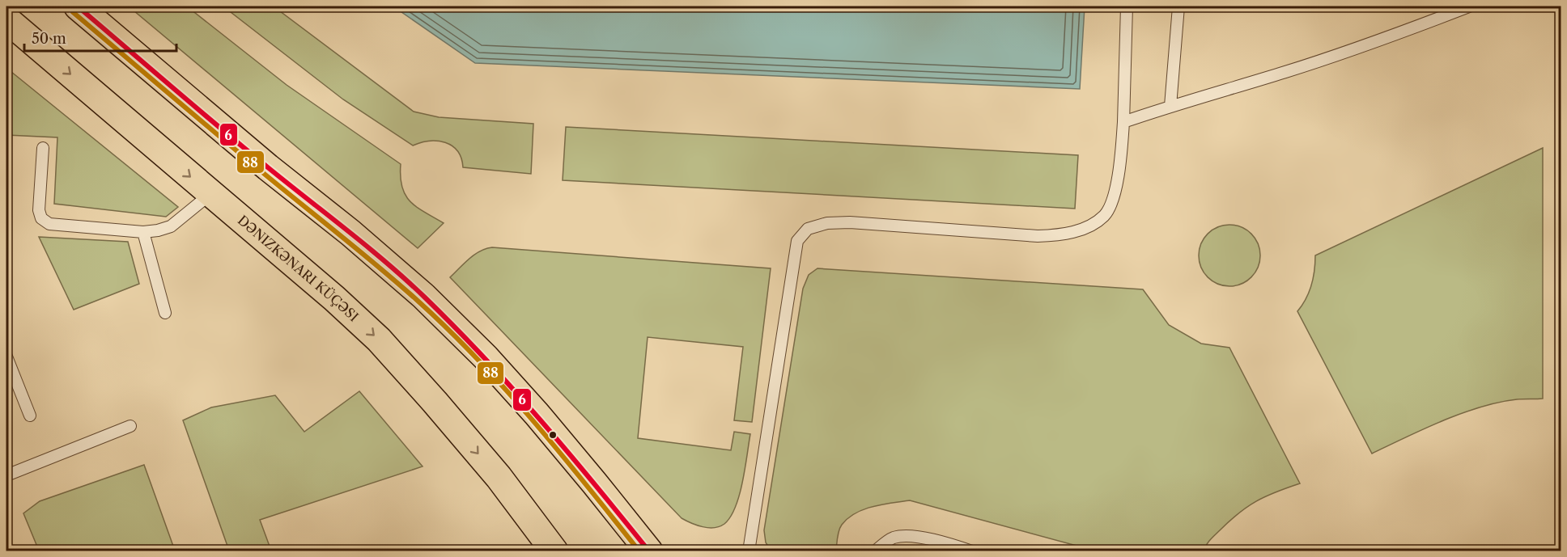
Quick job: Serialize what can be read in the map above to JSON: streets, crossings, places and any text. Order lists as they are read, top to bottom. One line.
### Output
{"lines":["transit line 6","transit line 88"],"scale_bar":"50 m"}
